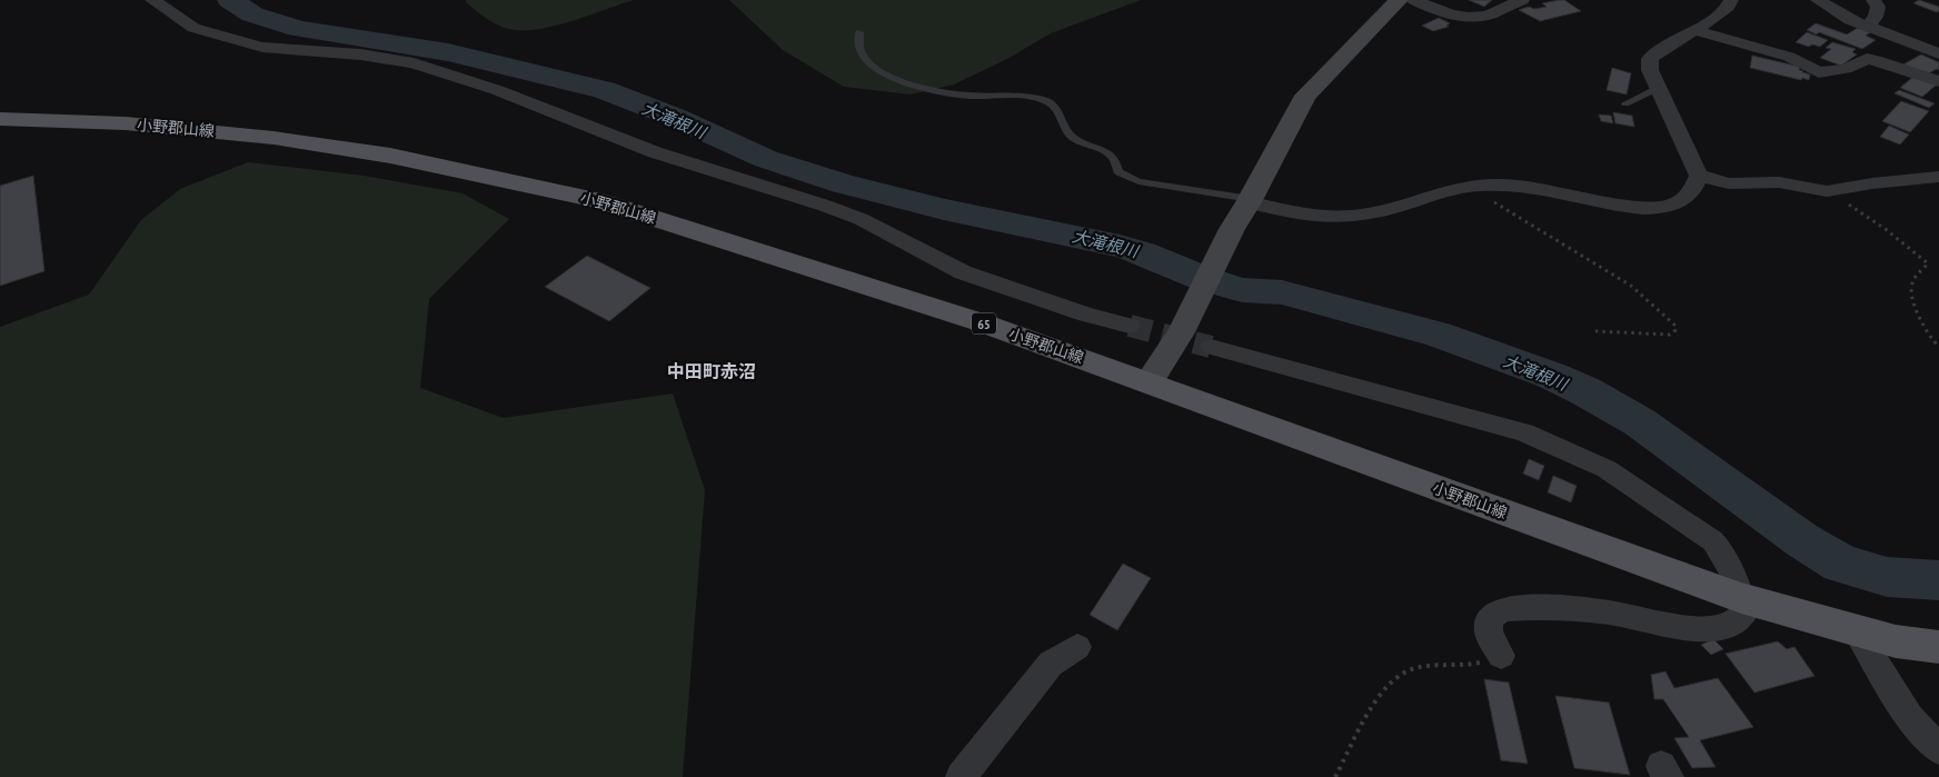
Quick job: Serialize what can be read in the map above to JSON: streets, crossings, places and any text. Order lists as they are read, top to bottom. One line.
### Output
{"streets":{"main road":["小野郡山線","65"]},"districts":["中田町赤沼"],"water":["大滝根川"]}
